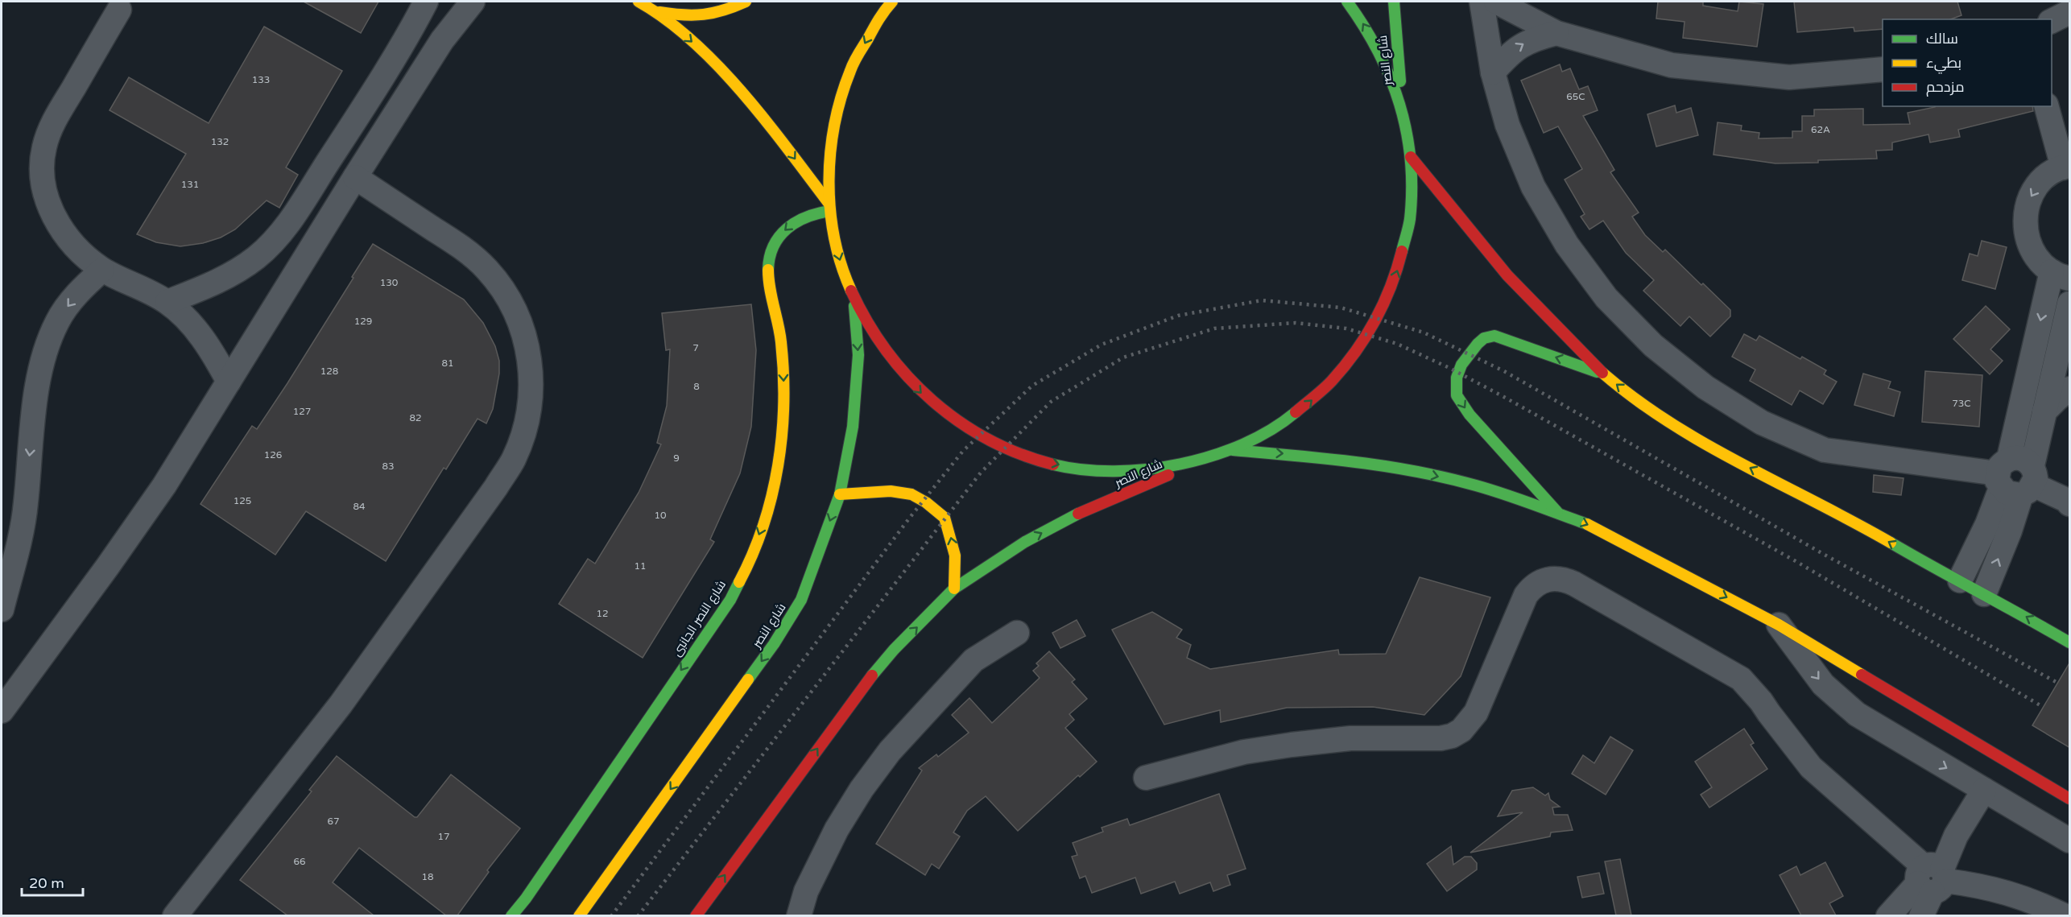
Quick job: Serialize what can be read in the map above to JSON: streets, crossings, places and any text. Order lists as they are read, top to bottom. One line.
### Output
{"streets":{"main road":["شارع النصر","شارع النصر الجانبى"]},"one_way":["شارع النصر الجانبى"],"house_numbers":["133","65C","62A","132","131","130","129","7","81","128","8","73C","127","82","126","9","83","125","84","10","11","12","67","17","66","18"],"legend":["سالك","بطيء","مزدحم"],"scale_bar":"20 m"}
